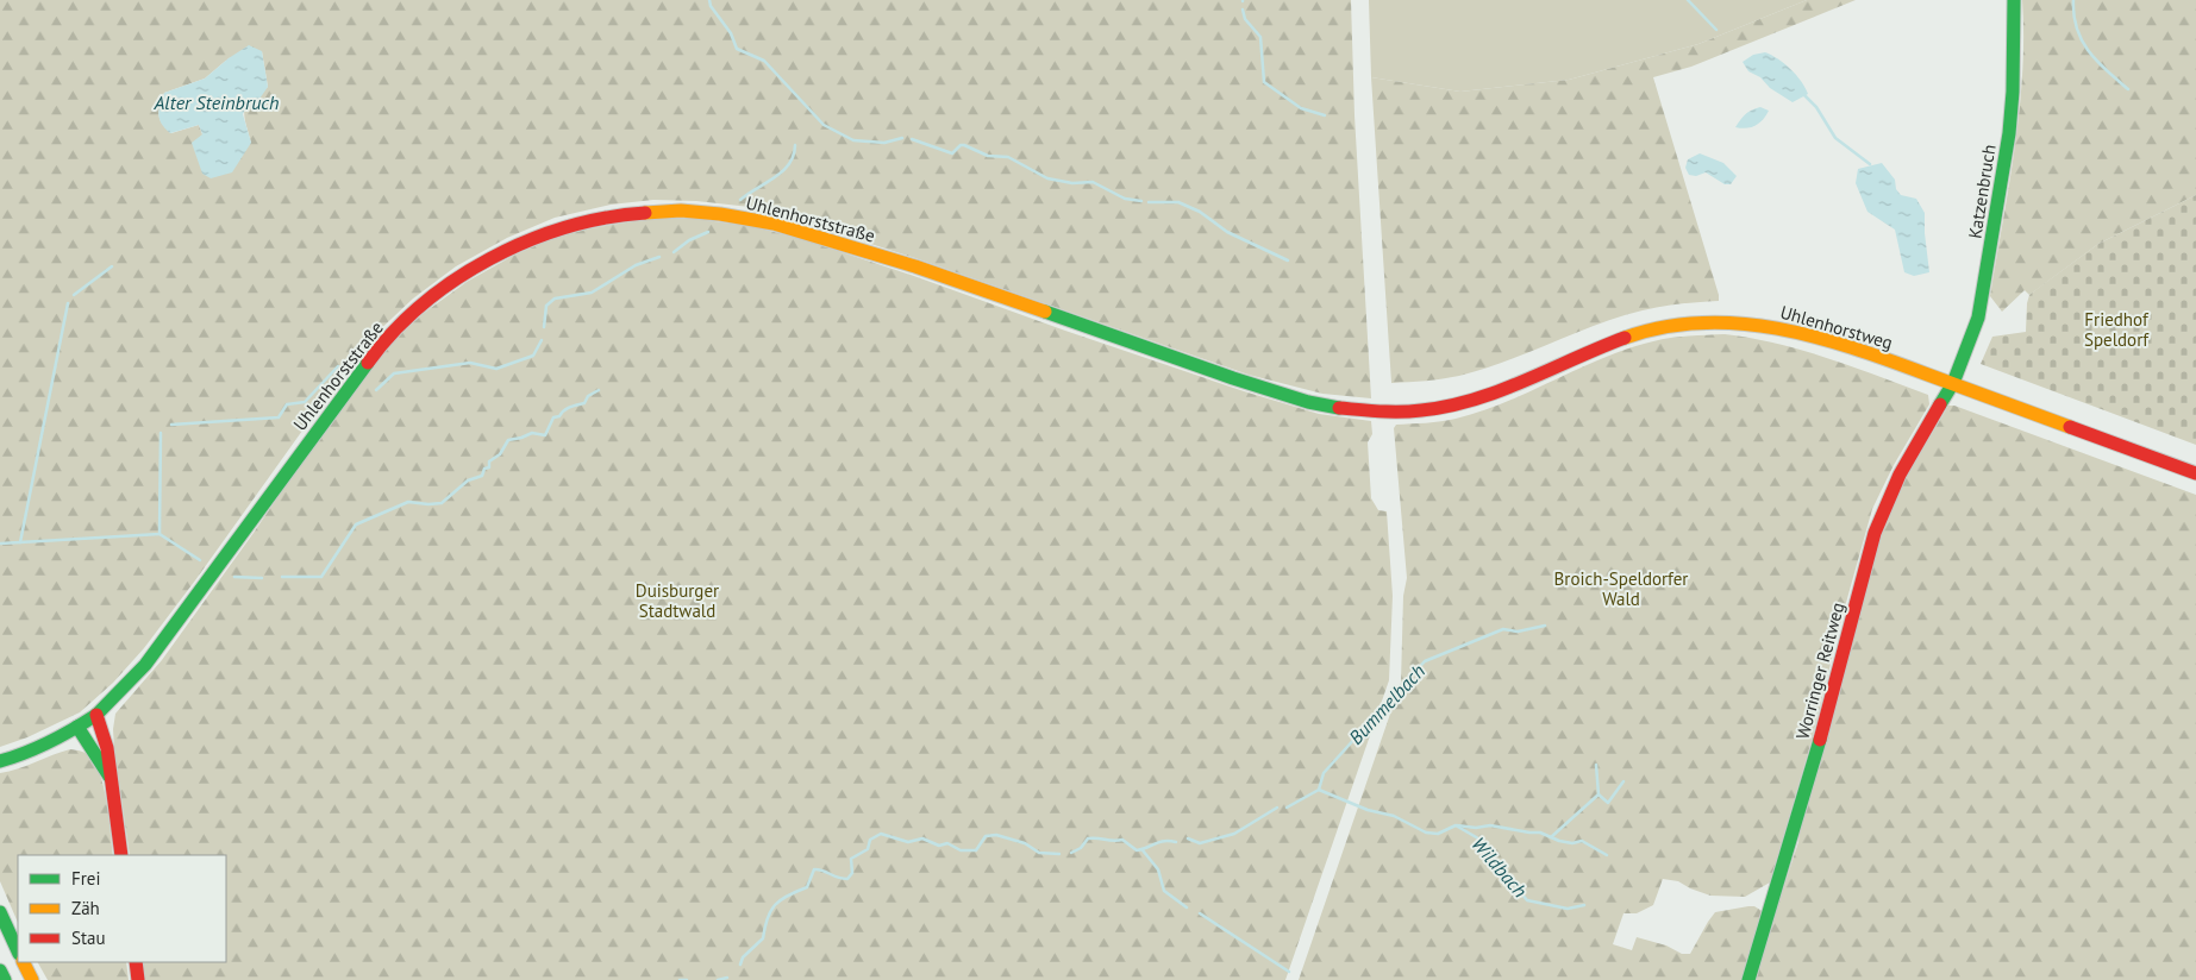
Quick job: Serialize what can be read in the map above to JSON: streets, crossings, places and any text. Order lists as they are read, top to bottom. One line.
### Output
{"streets":{"main road":["Katzenbruch","Uhlenhorststraße","Uhlenhorstweg","Worringer Reitweg"]},"crossings":[["Katzenbruch","Uhlenhorstweg"],["Katzenbruch","Worringer Reitweg"],["Uhlenhorststraße","Uhlenhorstweg"],["Uhlenhorstweg","Worringer Reitweg"]],"water":["Alter Steinbruch","Bummelbach","Wildbach"],"parks":["Friedhof Speldorf","Broich-Speldorfer Wald","Duisburger Stadtwald"],"legend":["Frei","Zäh","Stau"]}
